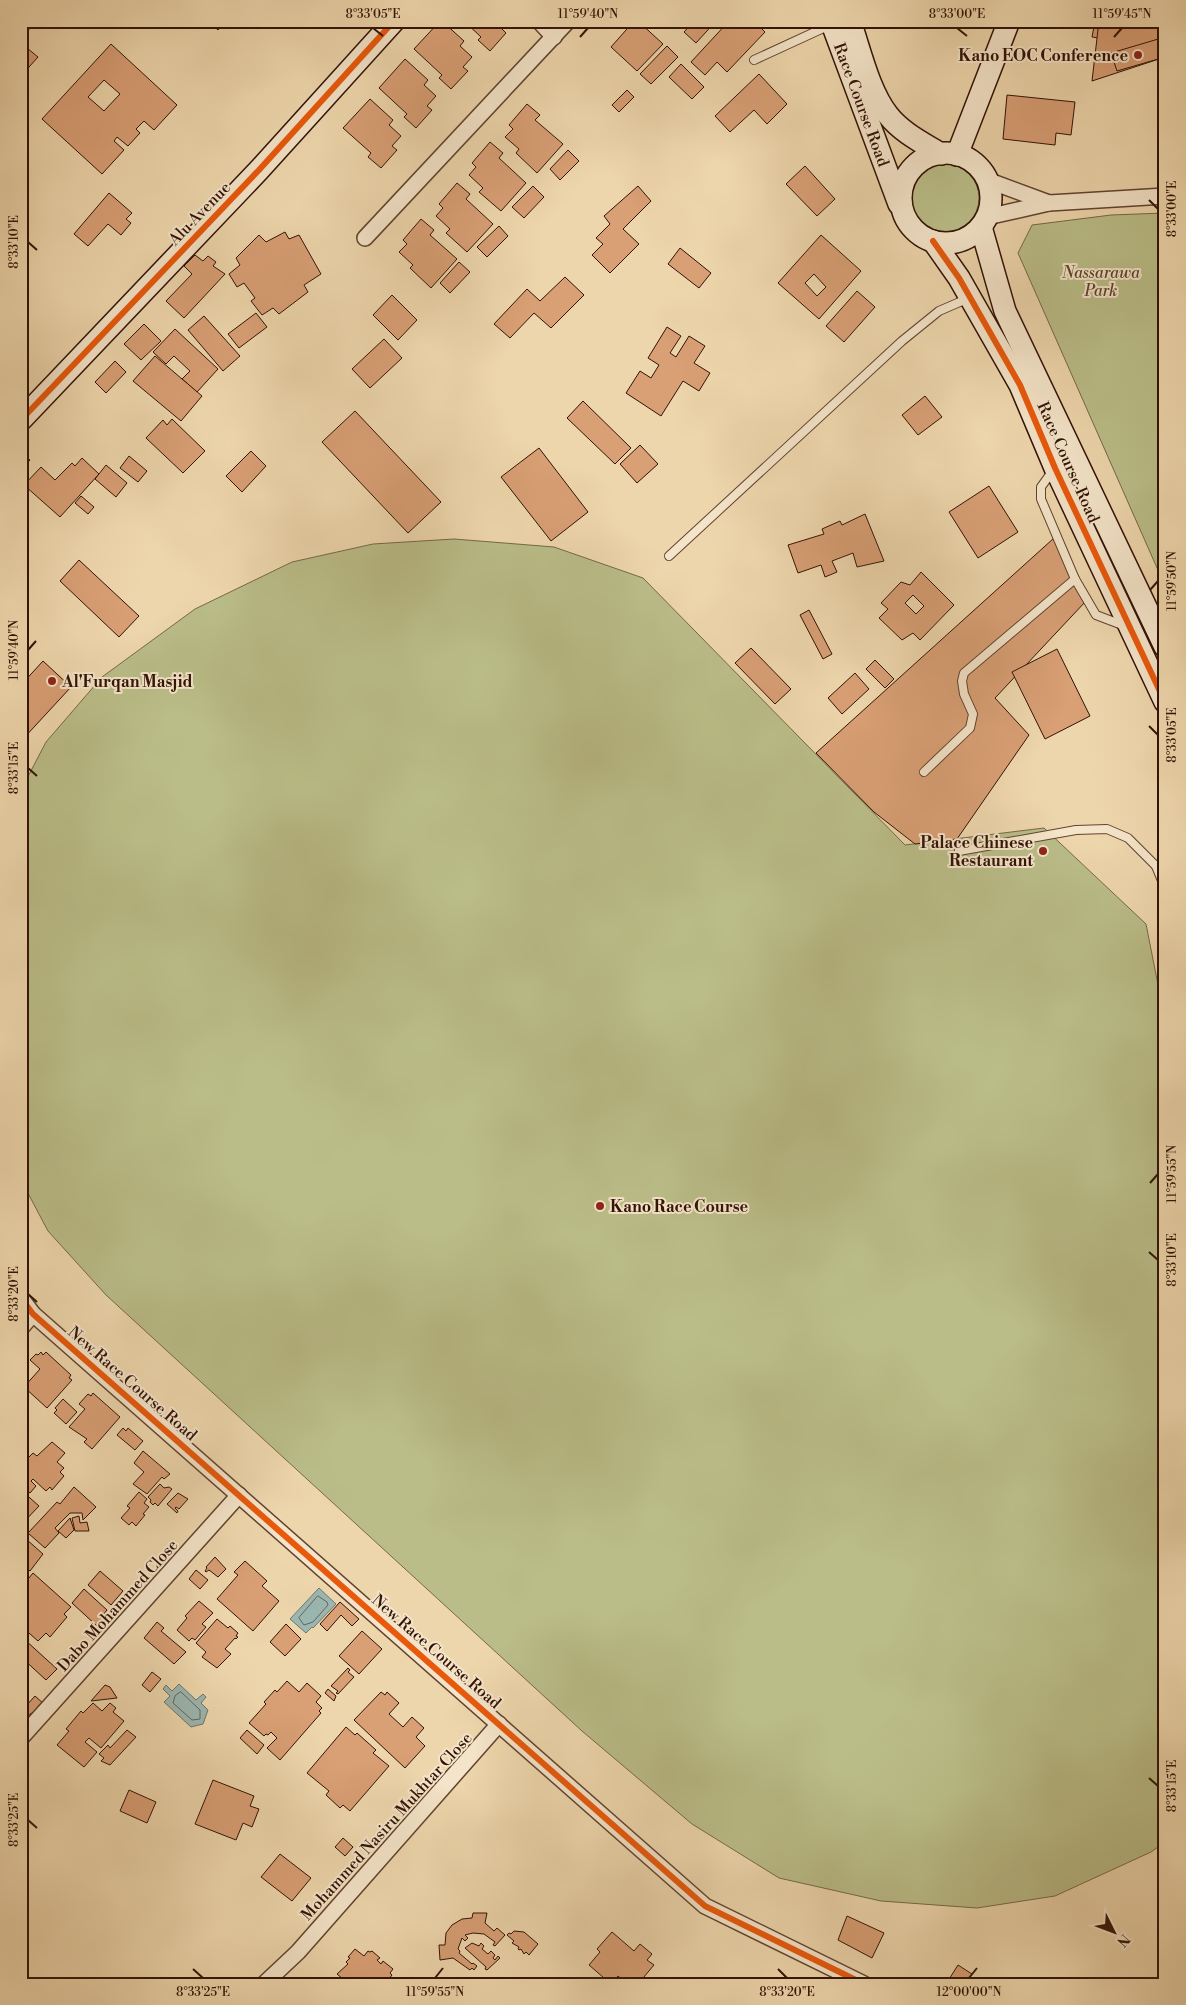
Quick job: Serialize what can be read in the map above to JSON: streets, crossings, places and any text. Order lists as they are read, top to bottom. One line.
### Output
{"streets":{"street":["Race Course Road","Alu Avenue","New Race Course Road","Dabo Mohammed Close","Mohammed Nasiru Mukhtar Close"]},"crossings":[["New Race Course Road","Dabo Mohammed Close"],["New Race Course Road","Mohammed Nasiru Mukhtar Close"]],"parks":["Nassarawa Park"],"places":["Kano EOC Conference","Al'Furqan Masjid","Palace Chinese Restaurant","Kano Race Course"],"north":"bottom right","coordinates":["8°33'05\"E","11°59'40\"N","8°33'00\"E","11°59'45\"N","8°33'10\"E","11°59'50\"N","8°33'15\"E","11°59'55\"N","8°33'20\"E","8°33'25\"E","12°00'00\"N"]}
